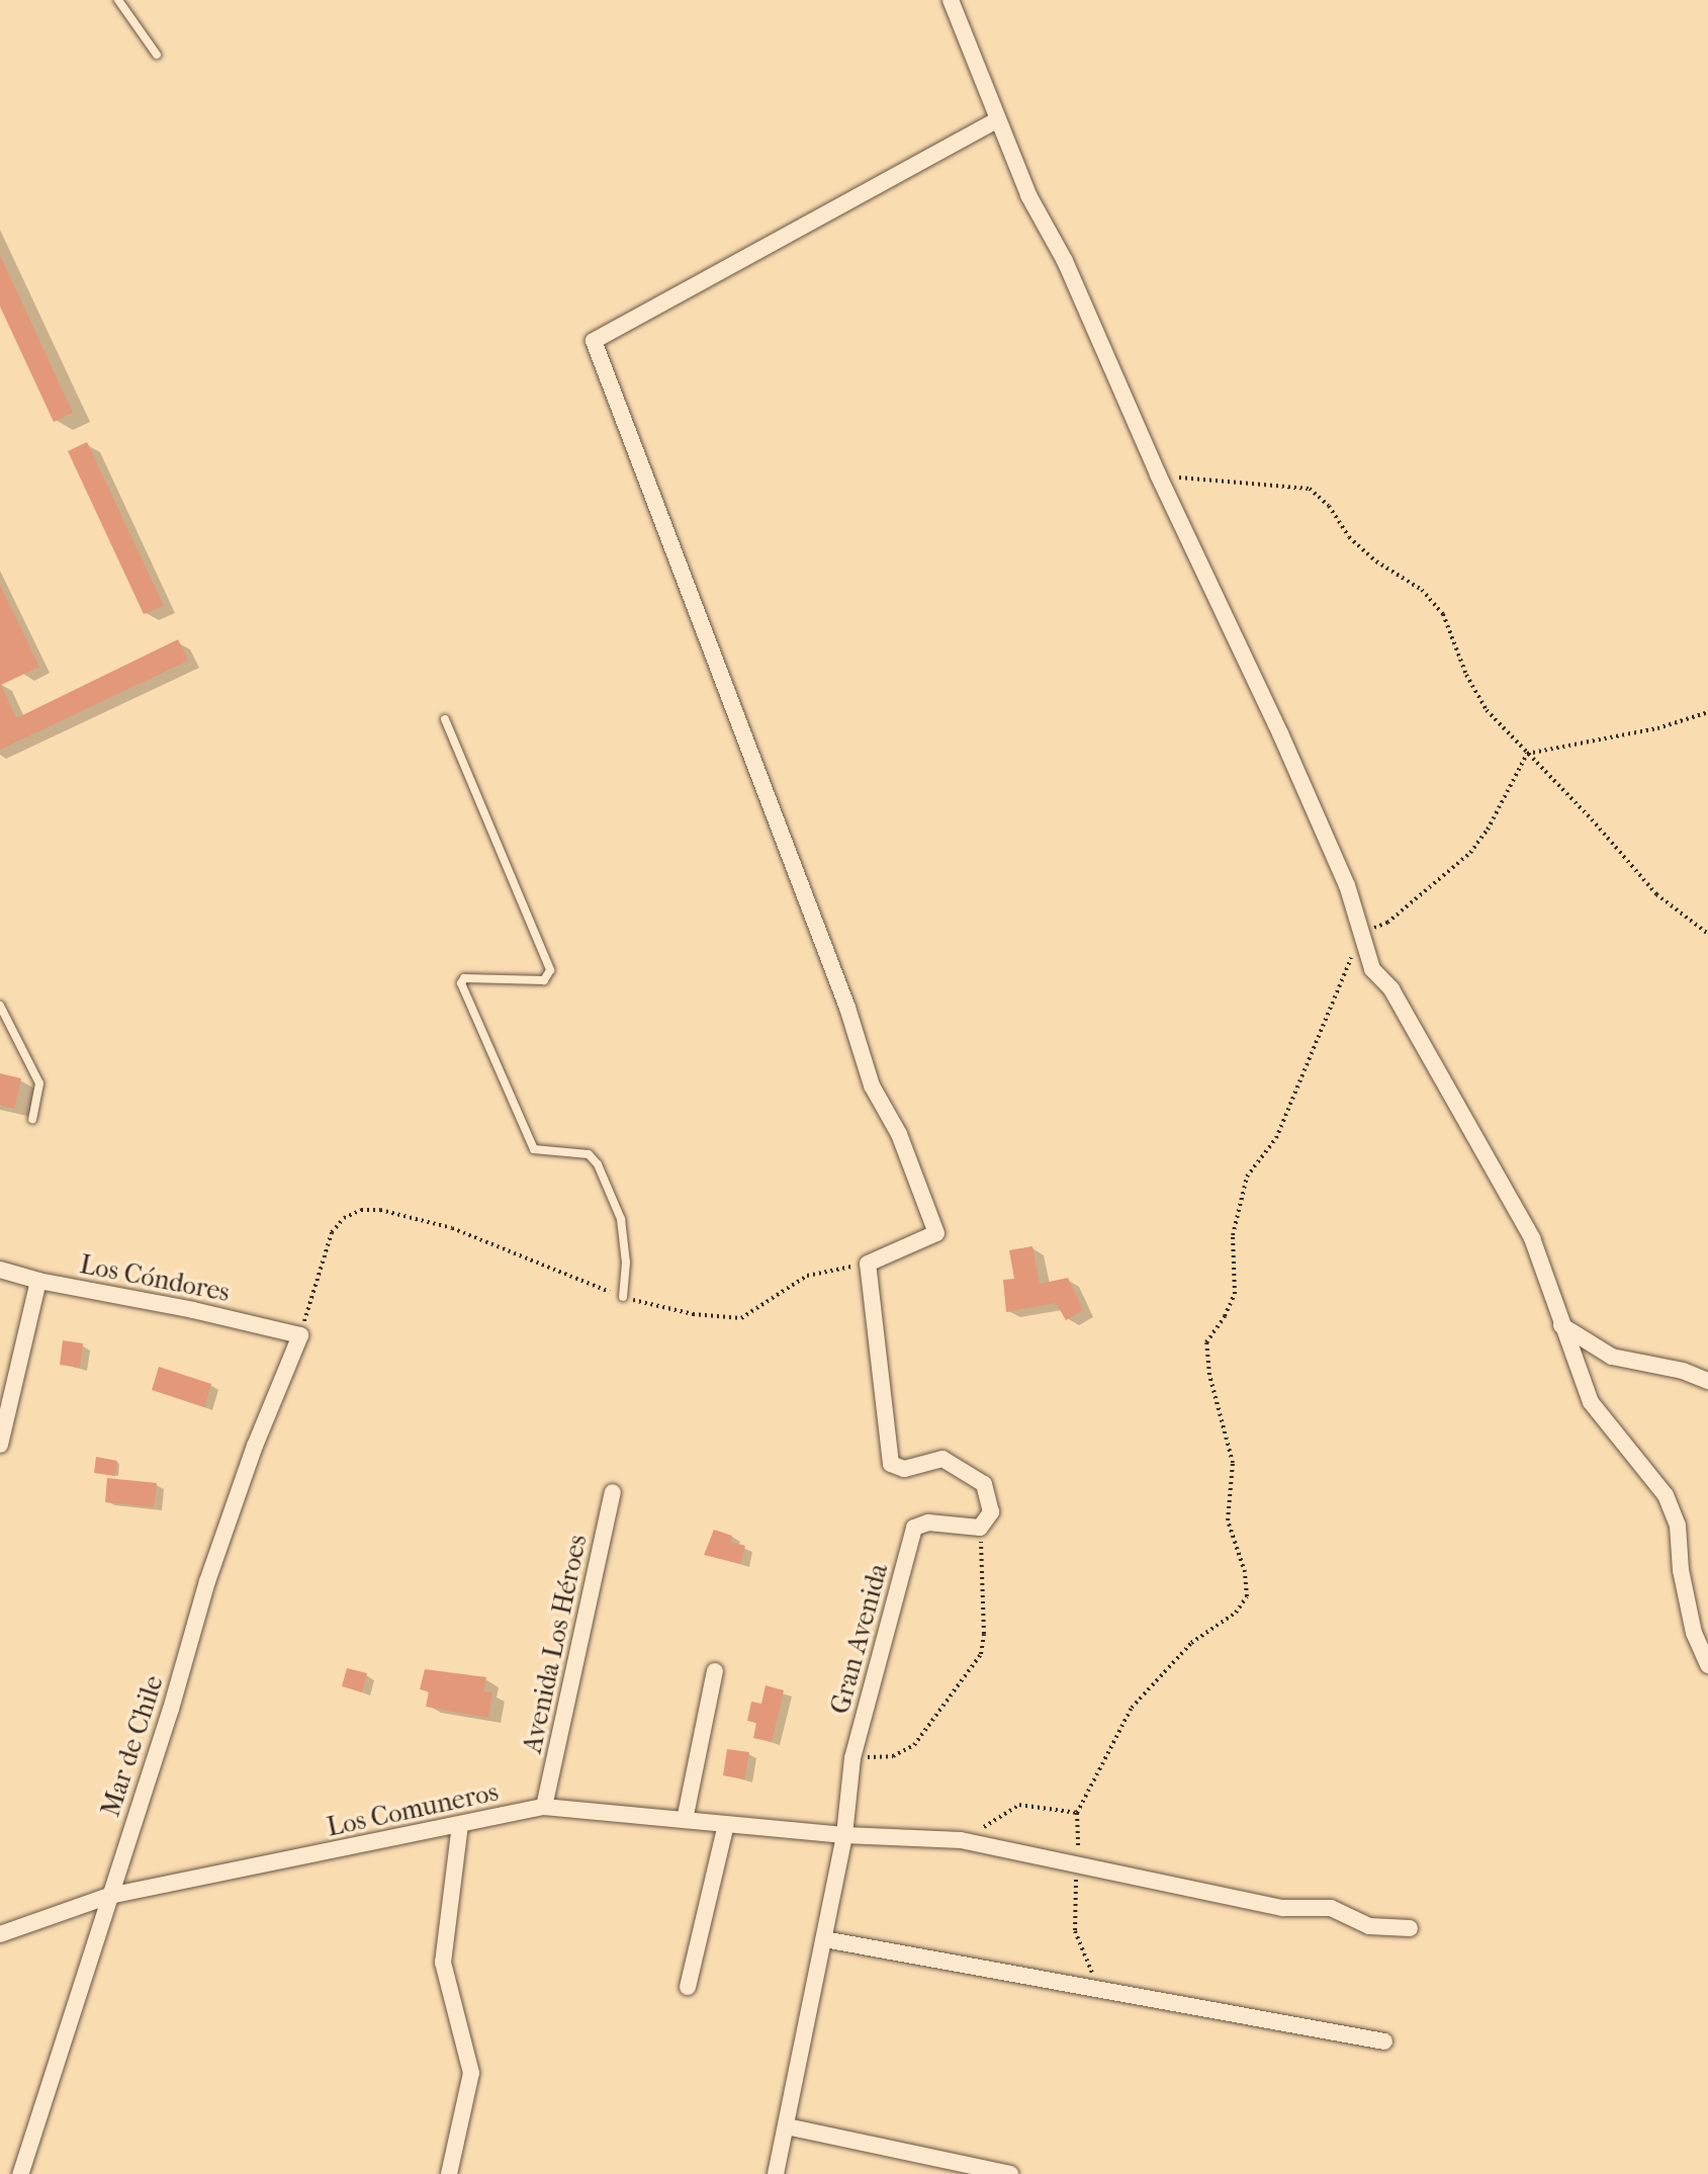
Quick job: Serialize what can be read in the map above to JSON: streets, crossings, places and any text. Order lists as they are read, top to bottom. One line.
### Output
{"streets":{"street":["Los Cóndores","Gran Avenida","Avenida Los Héroes","Mar de Chile","Los Comuneros"]},"crossings":[["Los Cóndores","Mar de Chile"],["Gran Avenida","Los Comuneros"],["Avenida Los Héroes","Los Comuneros"],["Mar de Chile","Los Comuneros"]]}
